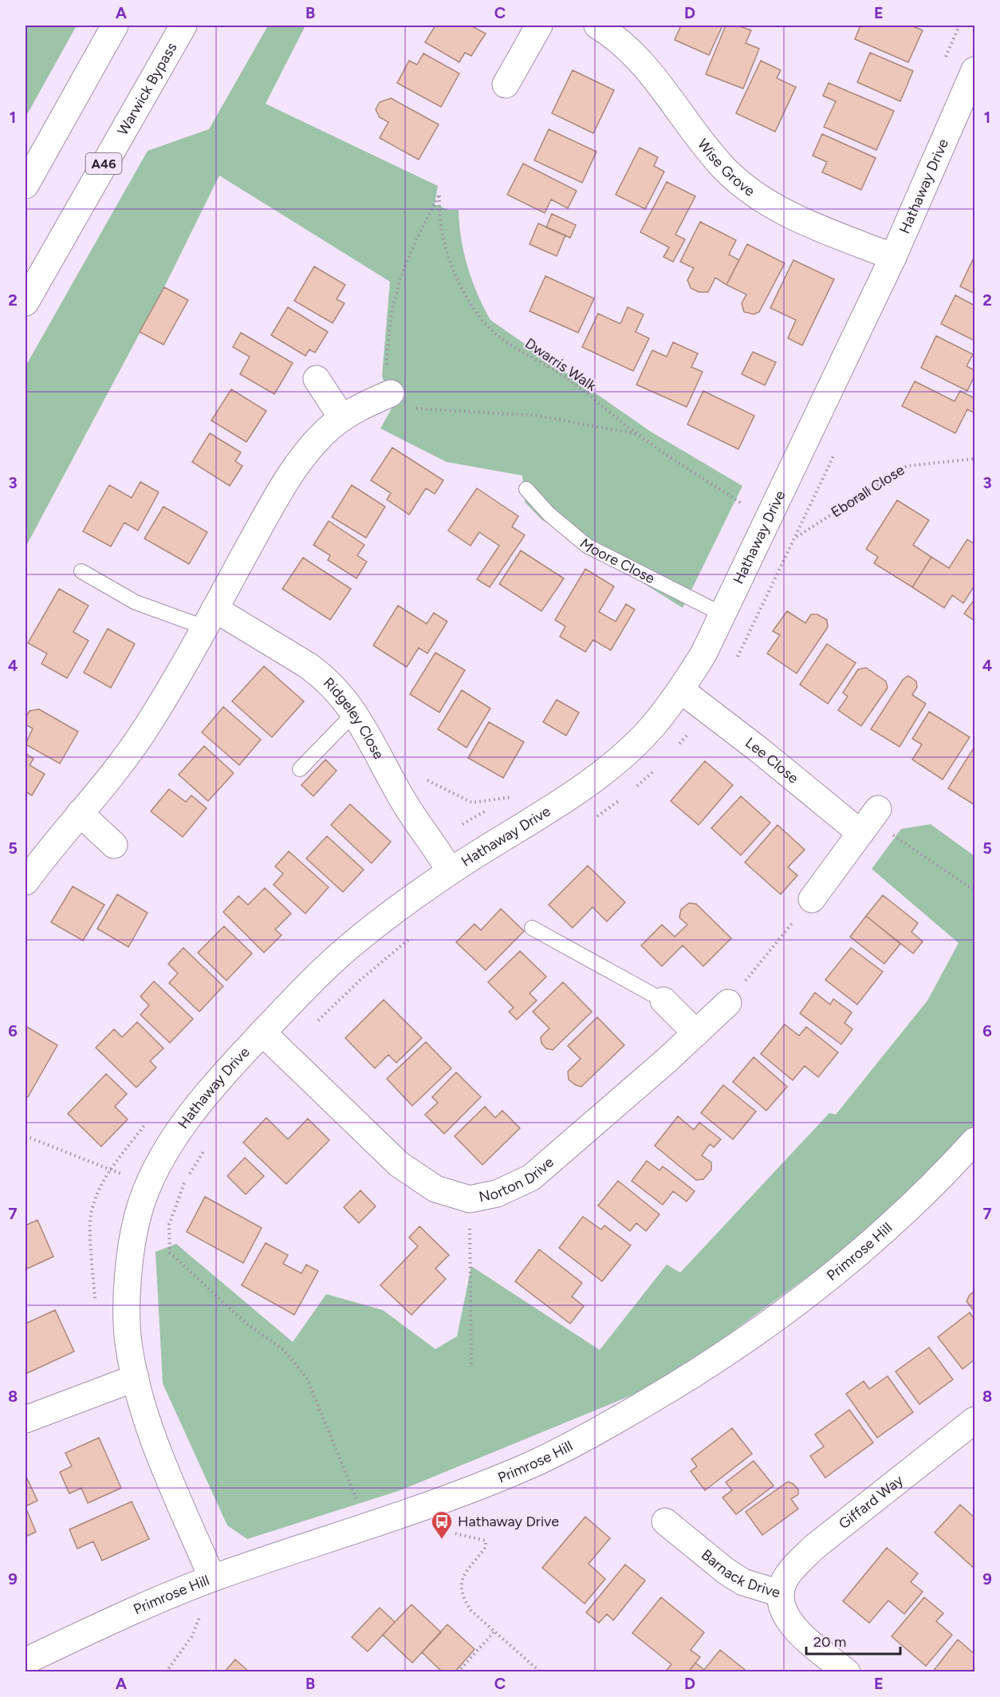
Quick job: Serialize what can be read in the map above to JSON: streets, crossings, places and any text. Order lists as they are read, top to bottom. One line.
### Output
{"streets":{"main road":["Warwick Bypass","A46","Wise Grove","Hathaway Drive","Ridgeley Close","Lee Close","Norton Drive","Primrose Hill","Giffard Way","Barnack Drive"],"lane":["Moore Close"],"path":["Dwarris Walk","Eborall Close"]},"crossings":[["Wise Grove","Hathaway Drive"],["Hathaway Drive","Moore Close"],["Hathaway Drive","Ridgeley Close"],["Hathaway Drive","Lee Close"],["Hathaway Drive","Norton Drive"],["Hathaway Drive","Primrose Hill"],["Giffard Way","Barnack Drive"]],"places":{"bus stop":["Hathaway Drive"]},"scale_bar":"20 m","grid":{"columns":["A","B","C","D","E"],"rows":["1","2","3","4","5","6","7","8","9"]}}
